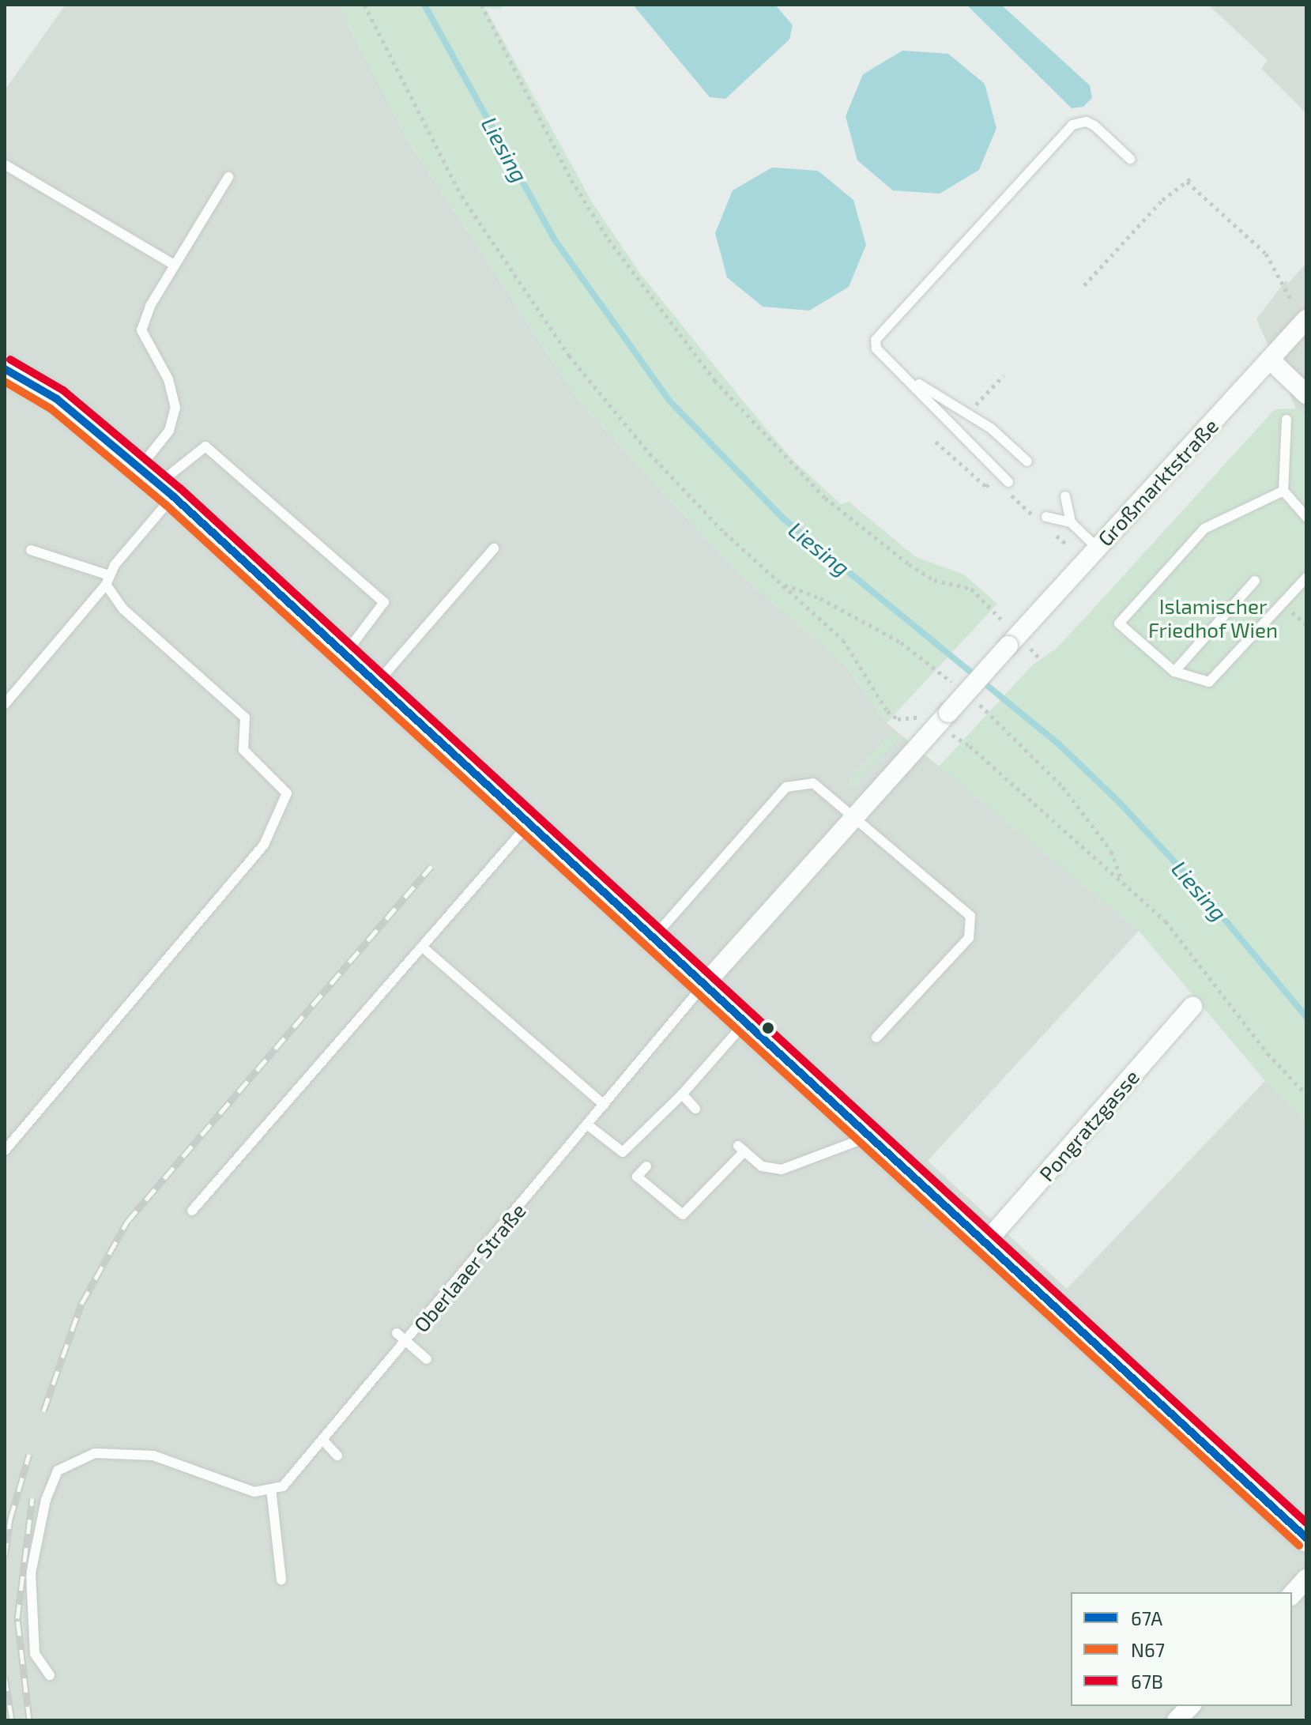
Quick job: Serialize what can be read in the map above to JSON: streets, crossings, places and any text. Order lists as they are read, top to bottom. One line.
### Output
{"streets":{"street":["Großmarktstraße","Pongratzgasse"],"lane":["Oberlaaer Straße"]},"water":["Liesing"],"parks":["Islamischer Friedhof Wien"],"lines":["transit line 67B","transit line 67A","transit line N67"],"legend":["67A","N67","67B"]}
